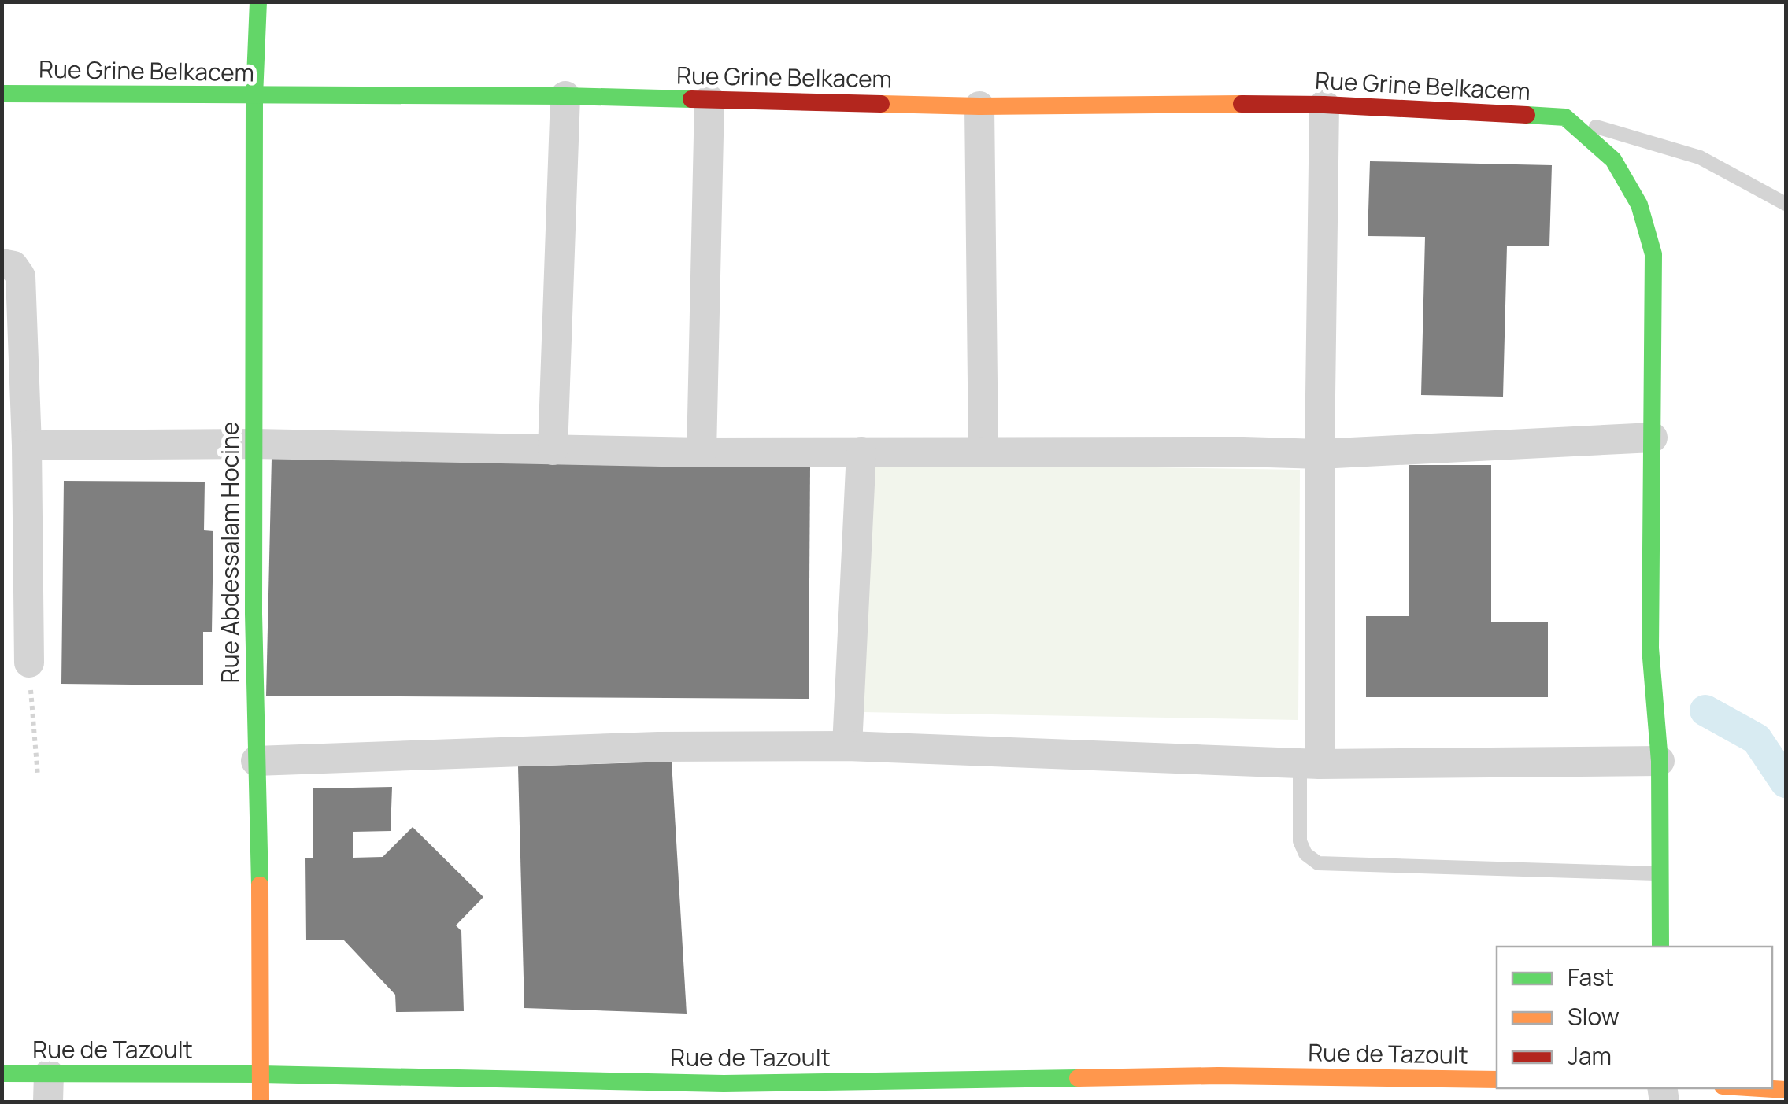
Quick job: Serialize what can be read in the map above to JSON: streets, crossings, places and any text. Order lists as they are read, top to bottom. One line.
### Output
{"streets":{"main road":["Rue Grine Belkacem","Rue Abdessalam Hocine","Rue de Tazoult"]},"crossings":[["Rue Grine Belkacem","Rue Abdessalam Hocine"],["Rue Abdessalam Hocine","Rue de Tazoult"]],"legend":["Fast","Slow","Jam"]}
